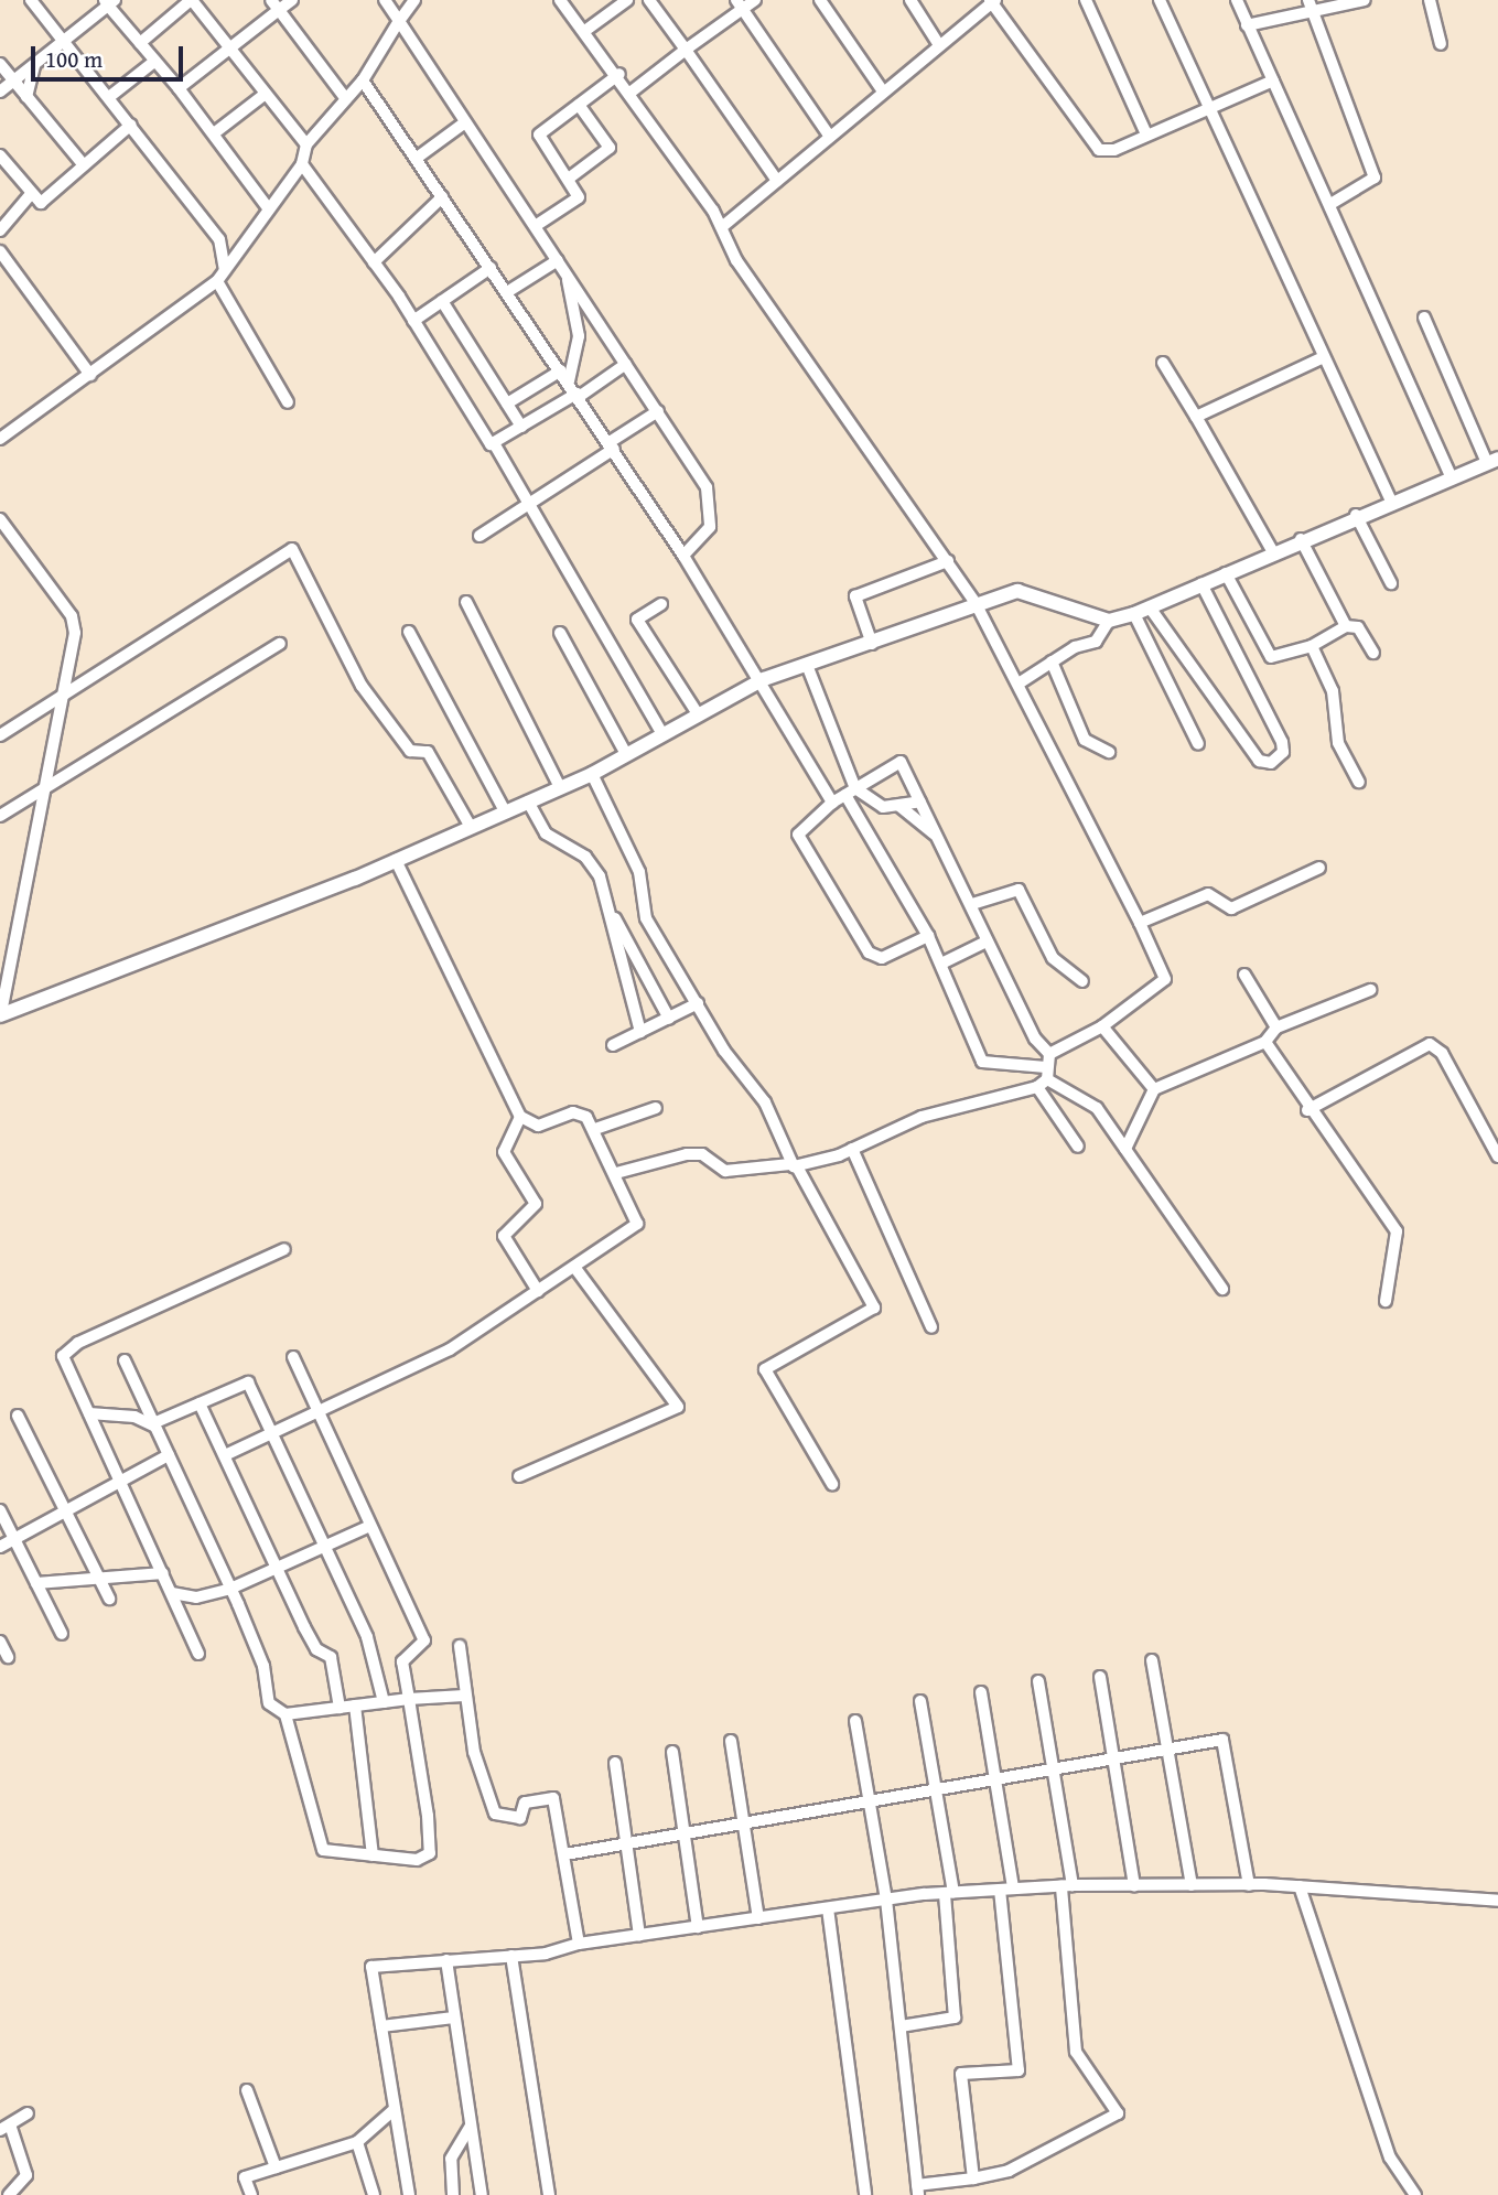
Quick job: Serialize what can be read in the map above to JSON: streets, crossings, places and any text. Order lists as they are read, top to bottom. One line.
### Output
{"scale_bar":"100 m"}
